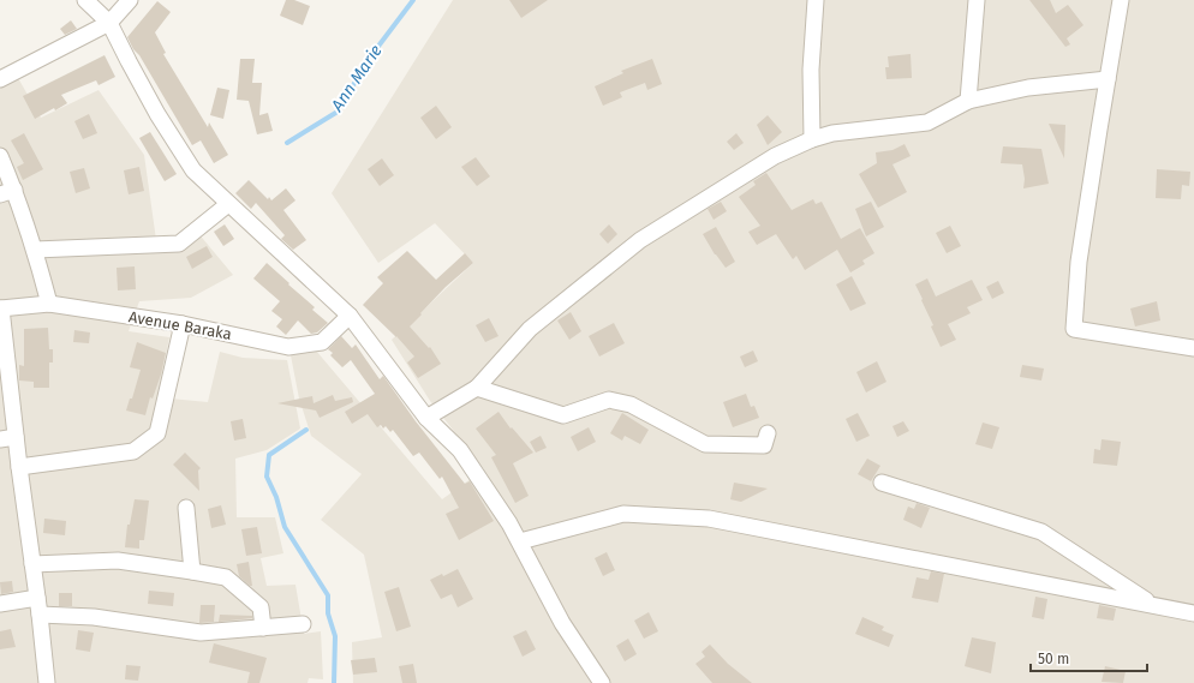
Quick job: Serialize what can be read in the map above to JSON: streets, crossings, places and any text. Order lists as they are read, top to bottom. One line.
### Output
{"streets":{"street":["Avenue Baraka"]},"water":["Ann Marie"],"scale_bar":"50 m"}
